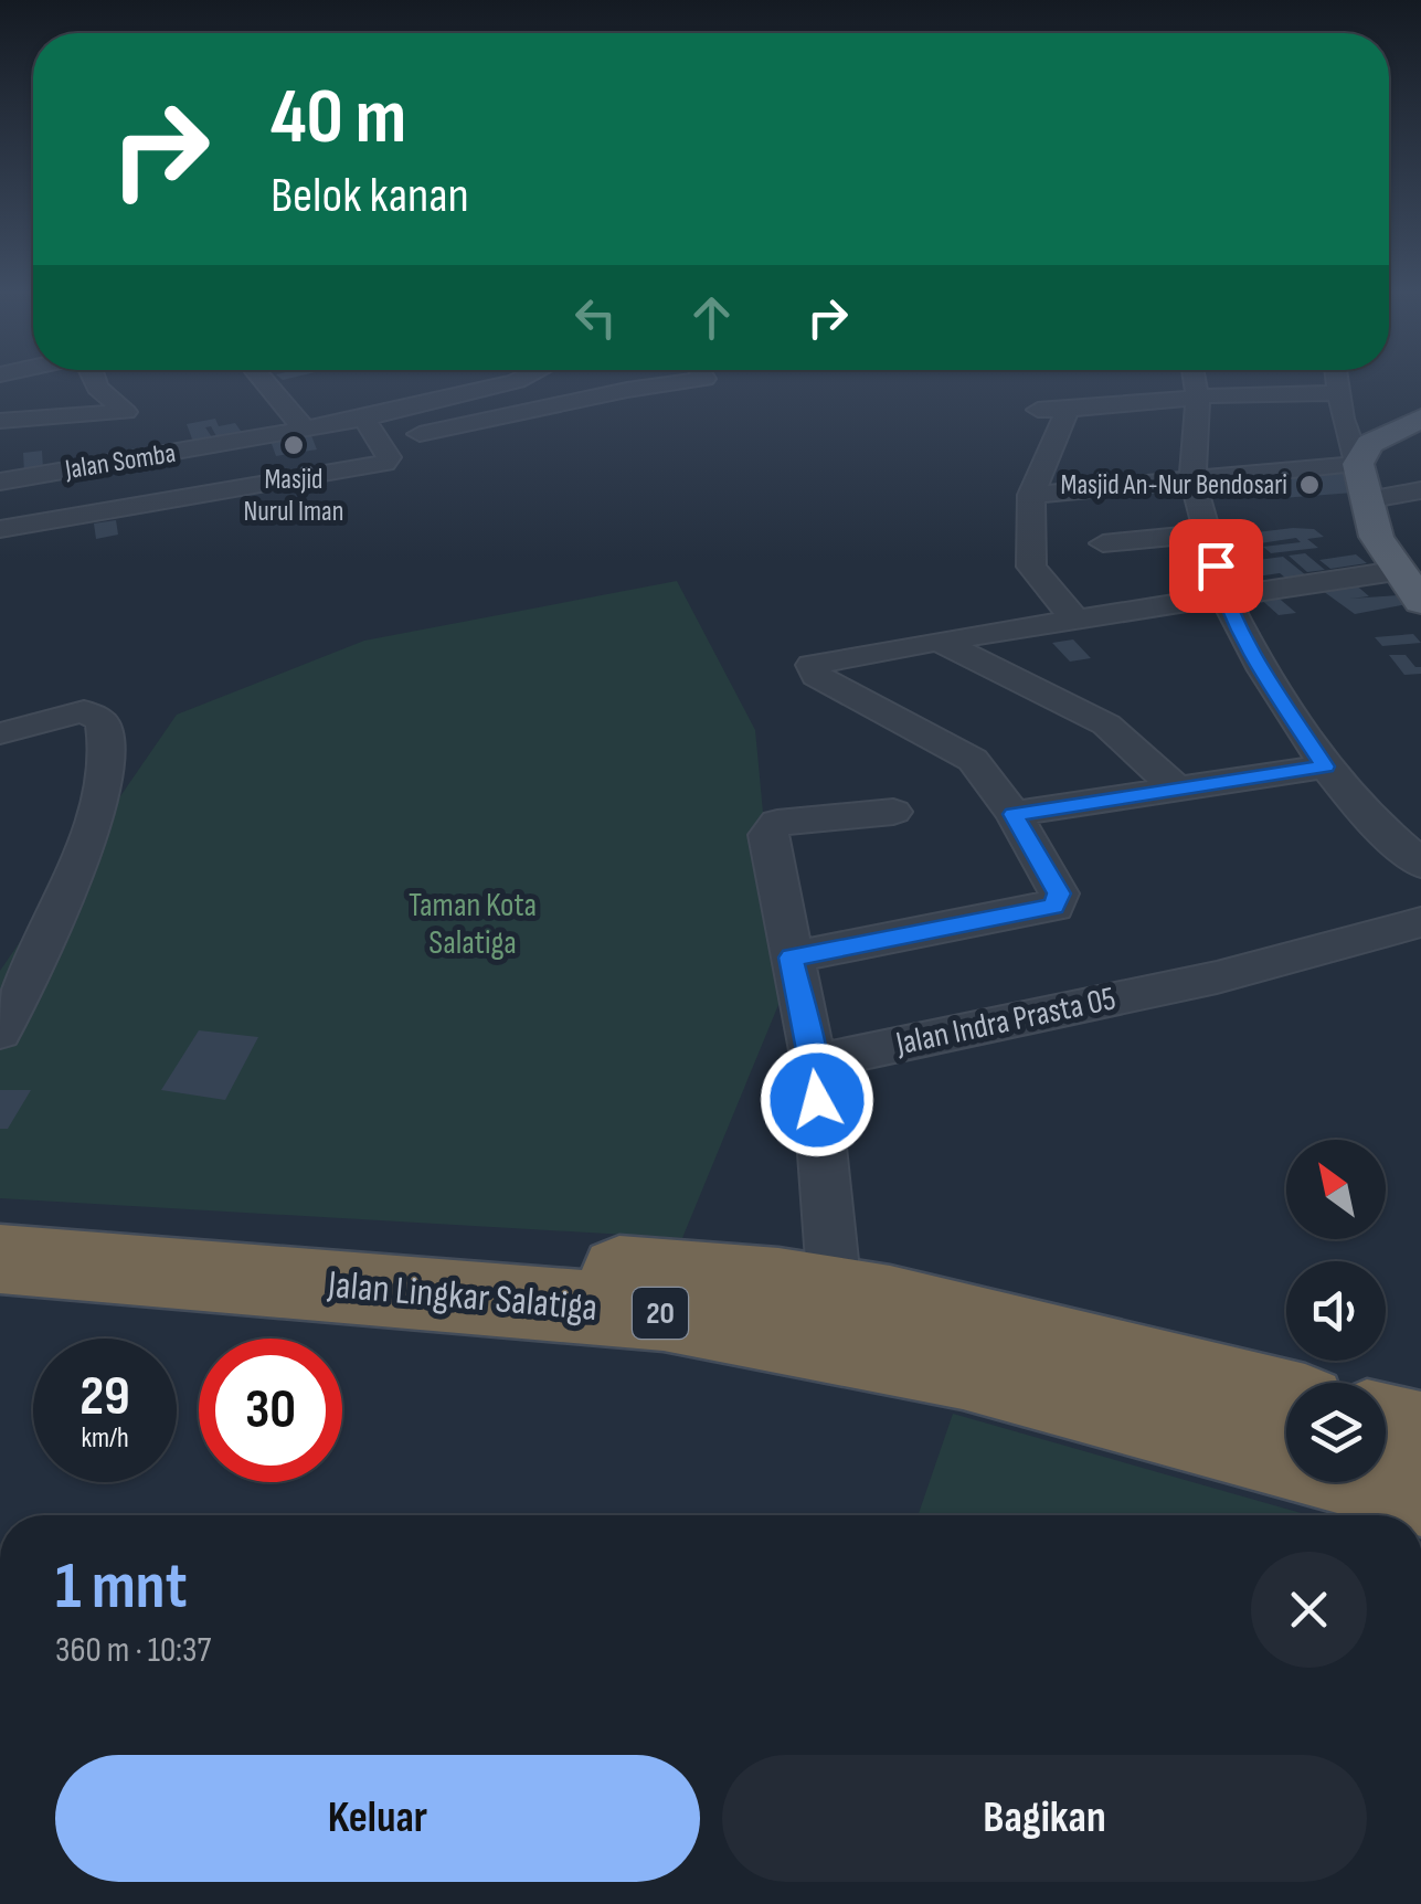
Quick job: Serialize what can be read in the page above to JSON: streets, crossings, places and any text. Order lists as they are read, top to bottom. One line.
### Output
{"streets":{"highway":["Jalan Lingkar Salatiga","20"],"street":["Jalan Somba","Jalan Indra Prasta 05"]},"parks":["Taman Kota Salatiga"],"places":["Masjid Nurul Iman","Masjid An-Nur Bendosari"],"north":"top left","page":{"turn":["40 m","Belok kanan"],"speed":"29 km/h","limit":"30","heading":["1 mnt","360 m · 10:37"],"buttons":["Keluar","Bagikan"]}}
